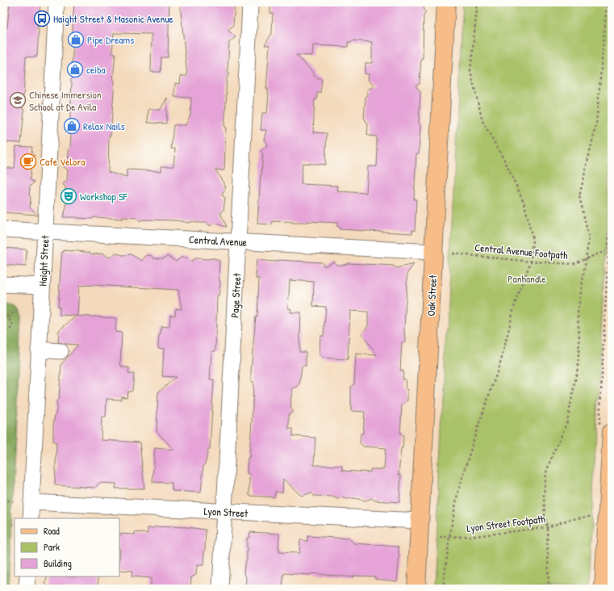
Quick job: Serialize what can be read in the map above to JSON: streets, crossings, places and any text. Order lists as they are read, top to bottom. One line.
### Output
{"streets":{"main road":["Oak Street"],"street":["Central Avenue","Haight Street","Page Street","Lyon Street"],"path":["Central Avenue Footpath","Lyon Street Footpath"]},"crossings":[["Central Avenue","Haight Street"],["Central Avenue","Page Street"],["Central Avenue","Oak Street"],["Haight Street","Lyon Street"],["Page Street","Lyon Street"],["Oak Street","Lyon Street"]],"parks":["Panhandle"],"places":{"bus stop":["Haight Street & Masonic Avenue"],"shop":["Pipe Dreams","ceiba","Relax Nails"],"school or university":["Chinese Immersion School at De Avila"],"cafe":["Cafe Velora"],"theatre":["Workshop SF"]},"legend":["Road","Park","Building"]}
